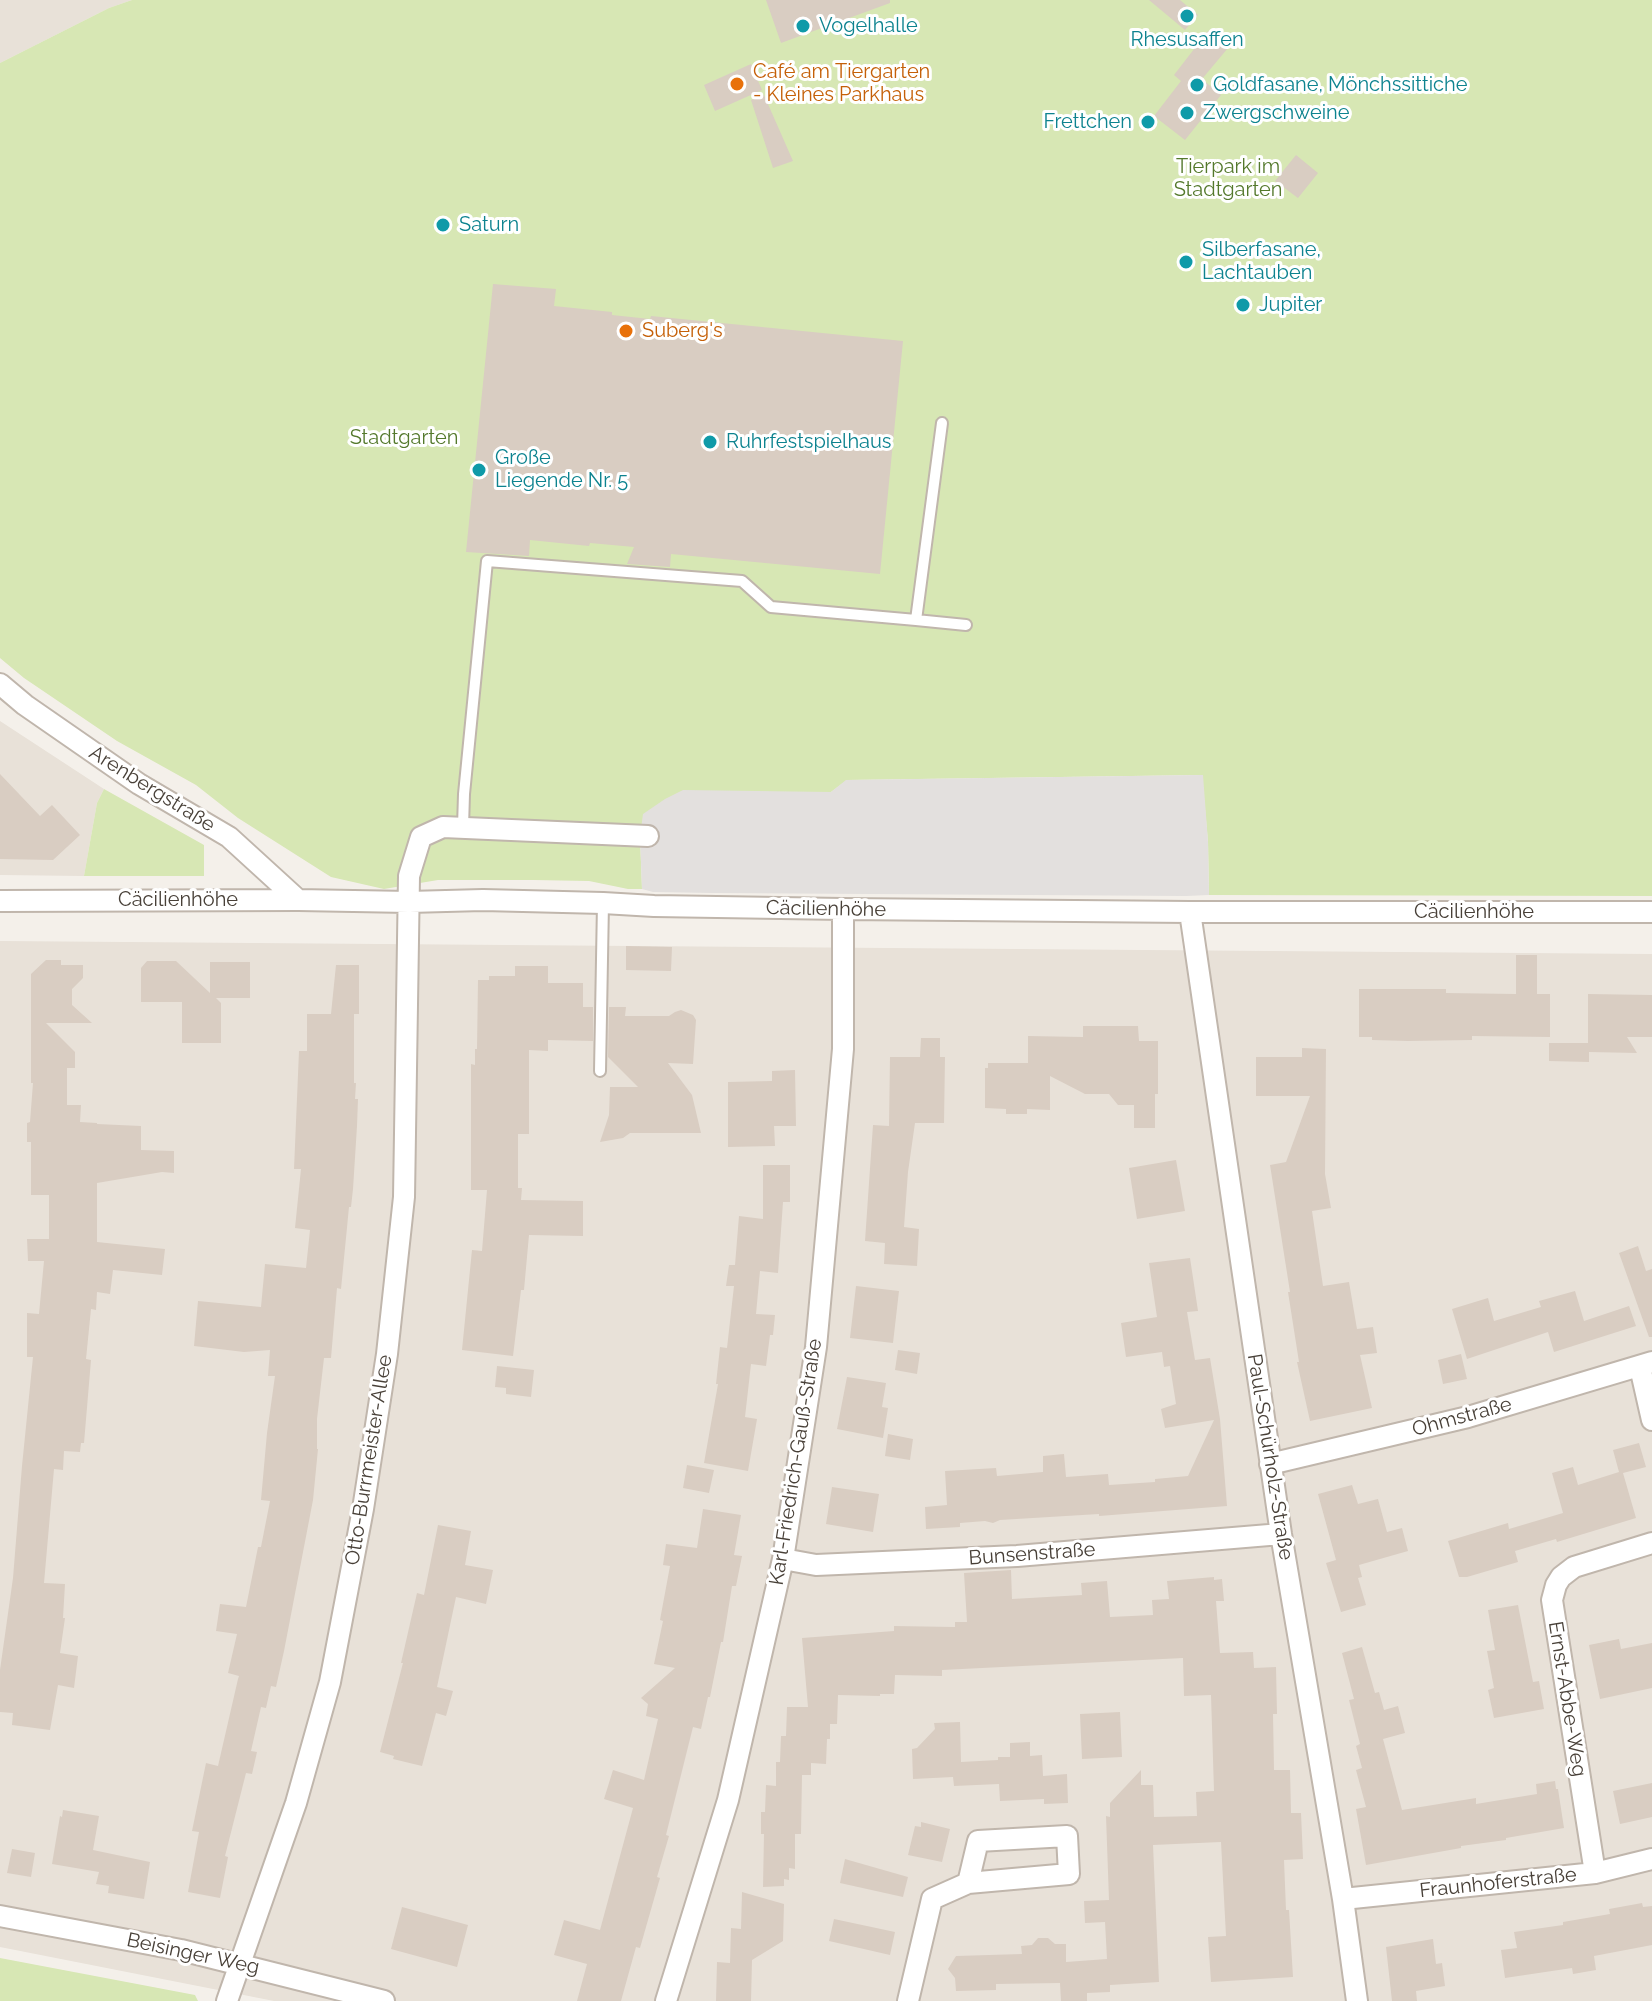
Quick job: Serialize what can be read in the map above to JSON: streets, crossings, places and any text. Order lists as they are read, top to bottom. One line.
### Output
{"streets":{"street":["Arenbergstraße","Cäcilienhöhe","Ohmstraße","Paul-Schürholz-Straße","Otto-Burrmeister-Allee","Karl-Friedrich-Gauß-Straße","Bunsenstraße","Ernst-Abbe-Weg","Fraunhoferstraße","Beisinger Weg"]},"crossings":[["Arenbergstraße","Cäcilienhöhe"],["Cäcilienhöhe","Paul-Schürholz-Straße"],["Cäcilienhöhe","Otto-Burrmeister-Allee"],["Cäcilienhöhe","Karl-Friedrich-Gauß-Straße"],["Ohmstraße","Paul-Schürholz-Straße"],["Paul-Schürholz-Straße","Bunsenstraße"],["Paul-Schürholz-Straße","Fraunhoferstraße"],["Otto-Burrmeister-Allee","Beisinger Weg"],["Karl-Friedrich-Gauß-Straße","Bunsenstraße"],["Ernst-Abbe-Weg","Fraunhoferstraße"]],"parks":["Tierpark im Stadtgarten","Stadtgarten"],"places":["Rhesusaffen","Vogelhalle","Café am Tiergarten - Kleines Parkhaus","Goldfasane, Mönchssittiche","Zwergschweine","Frettchen","Saturn","Silberfasane, Lachtauben","Jupiter","Suberg's","Ruhrfestspielhaus","Große Liegende Nr. 5"]}
